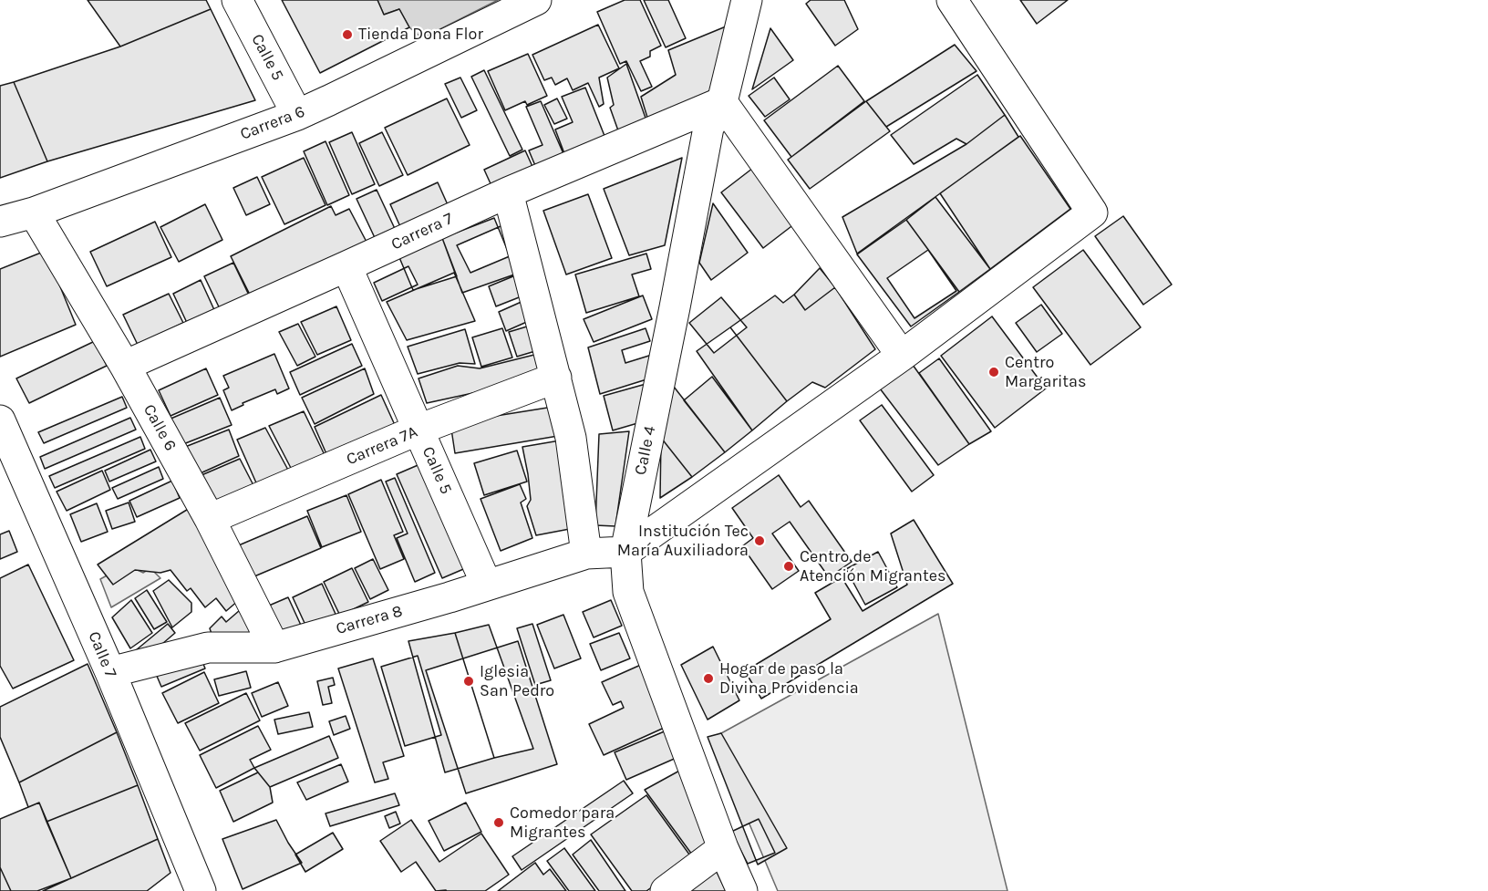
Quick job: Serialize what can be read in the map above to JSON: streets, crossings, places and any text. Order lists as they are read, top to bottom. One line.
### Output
{"streets":{"street":["Calle 5","Carrera 6","Carrera 7","Calle 6","Carrera 7A","Calle 4","Carrera 8","Calle 7"]},"crossings":[["Calle 5","Carrera 6"],["Calle 5","Carrera 7"],["Calle 5","Carrera 7A"],["Calle 5","Carrera 8"],["Carrera 6","Calle 6"],["Carrera 7","Calle 6"],["Carrera 7","Calle 4"],["Calle 6","Carrera 7A"],["Calle 6","Carrera 8"],["Calle 4","Carrera 8"],["Carrera 8","Calle 7"]],"places":["Tienda Dona Flor","Centro Margaritas","Institución Tec María Auxiliadora","Centro de Atención Migrantes","Hogar de paso la Divina Providencia","Iglesia San Pedro","Comedor para Migrantes"]}
